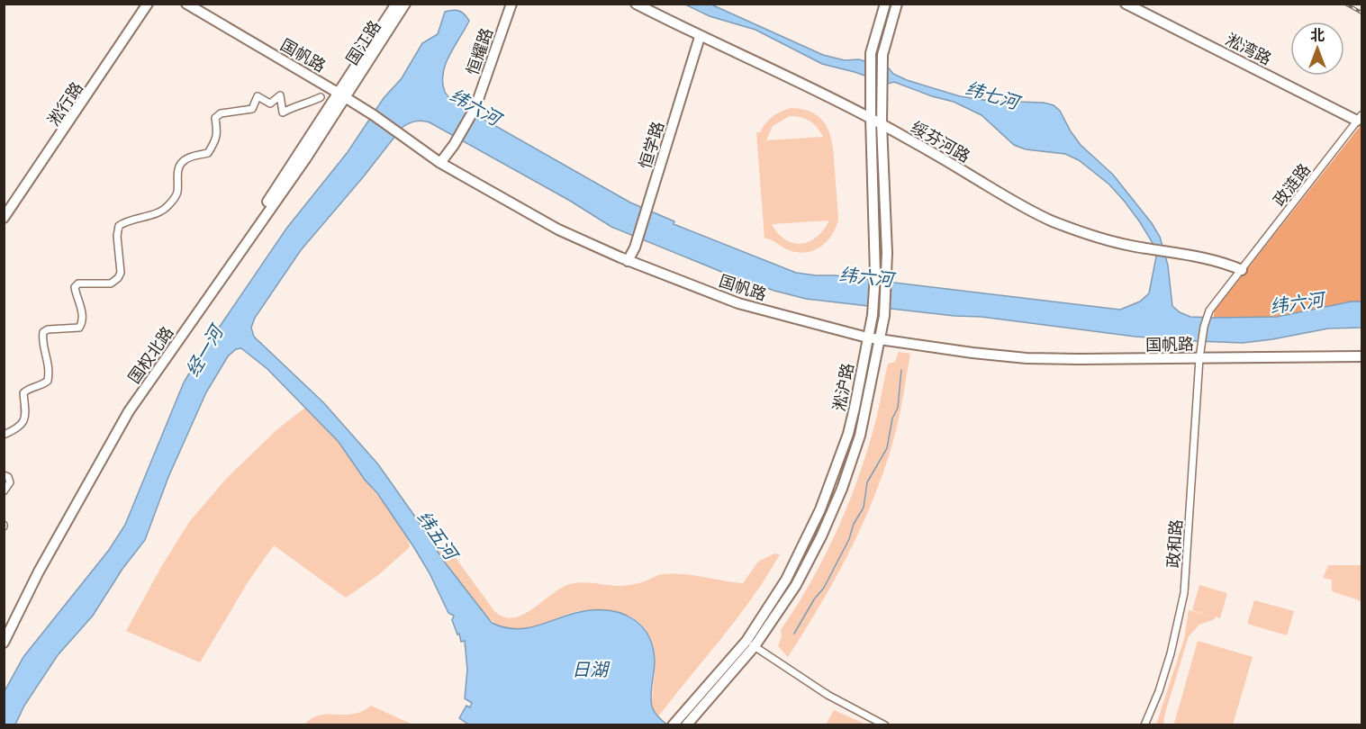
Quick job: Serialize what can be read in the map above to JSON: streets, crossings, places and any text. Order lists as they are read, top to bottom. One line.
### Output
{"streets":{"main road":["国江路","淞湾路","恒耀路","国帆路","淞行路","绥芬河路","恒学路","国权北路","淞沪路"],"street":["政涟路","政和路"]},"crossings":[["国江路","国帆路"],["国江路","国权北路"],["淞湾路","政涟路"],["恒耀路","国帆路"],["国帆路","恒学路"],["国帆路","国权北路"],["国帆路","淞沪路"],["国帆路","政和路"],["绥芬河路","恒学路"],["绥芬河路","政涟路"],["绥芬河路","淞沪路"],["政涟路","政和路"]],"water":["纬七河","纬六河","经一河","纬五河","日湖"],"north":"top"}
